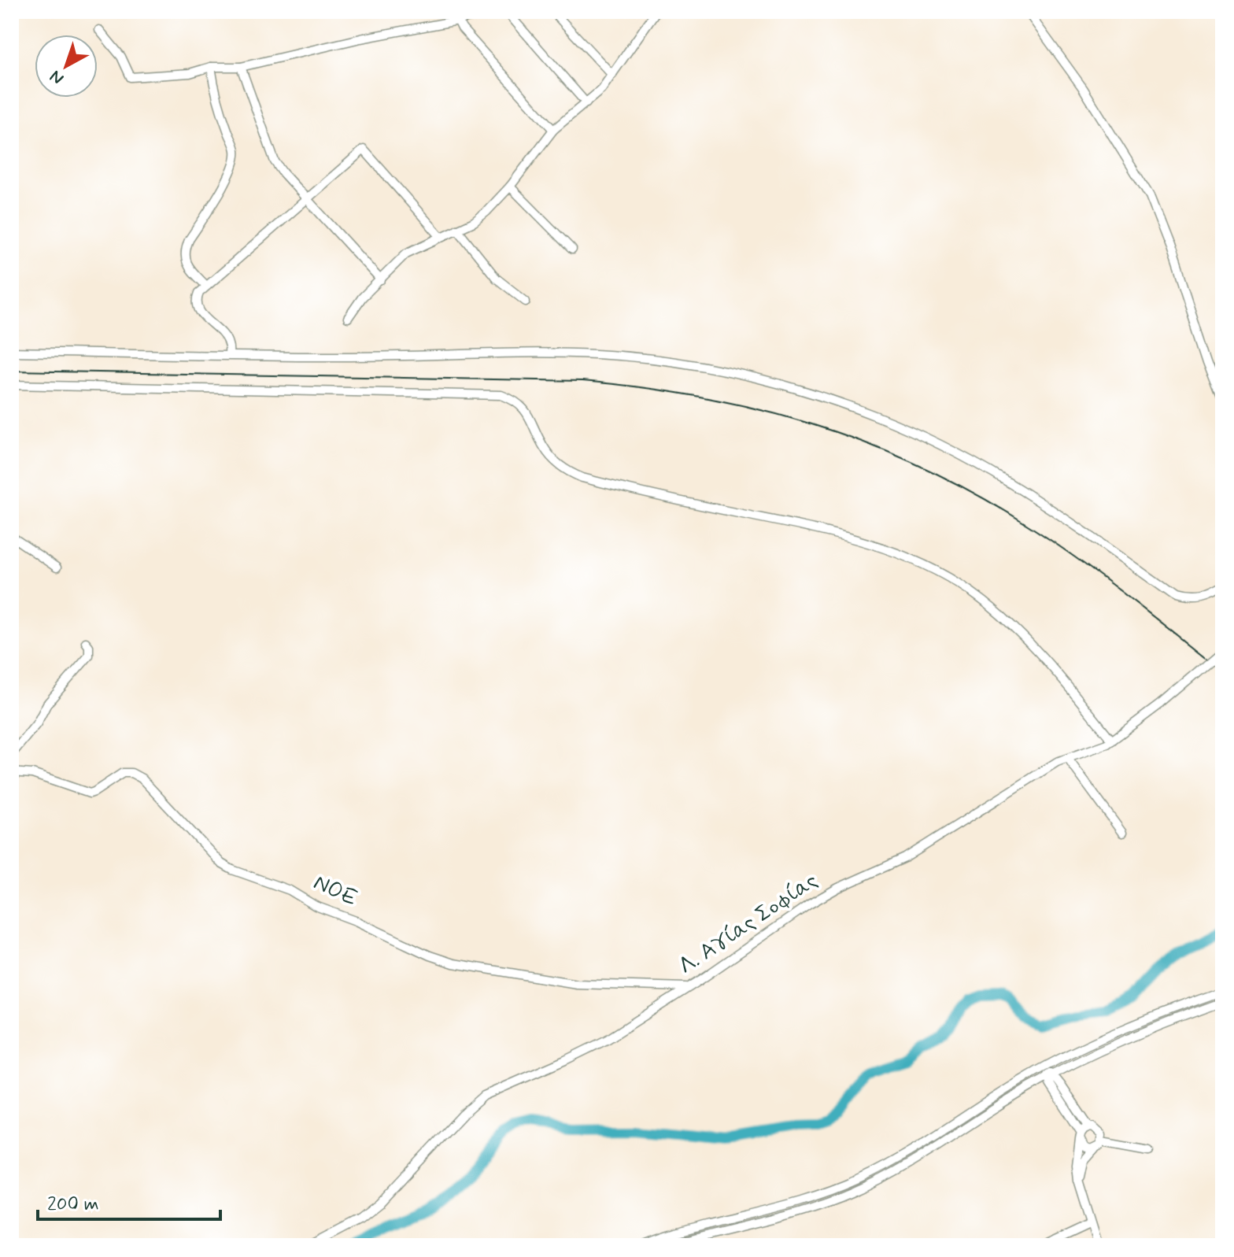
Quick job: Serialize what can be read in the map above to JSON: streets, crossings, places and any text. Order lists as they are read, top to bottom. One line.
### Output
{"streets":{"street":["NOE","Λ. Αγίας Σοφίας"]},"crossings":[["NOE","Λ. Αγίας Σοφίας"]],"scale_bar":"200 m","north":"bottom left"}
